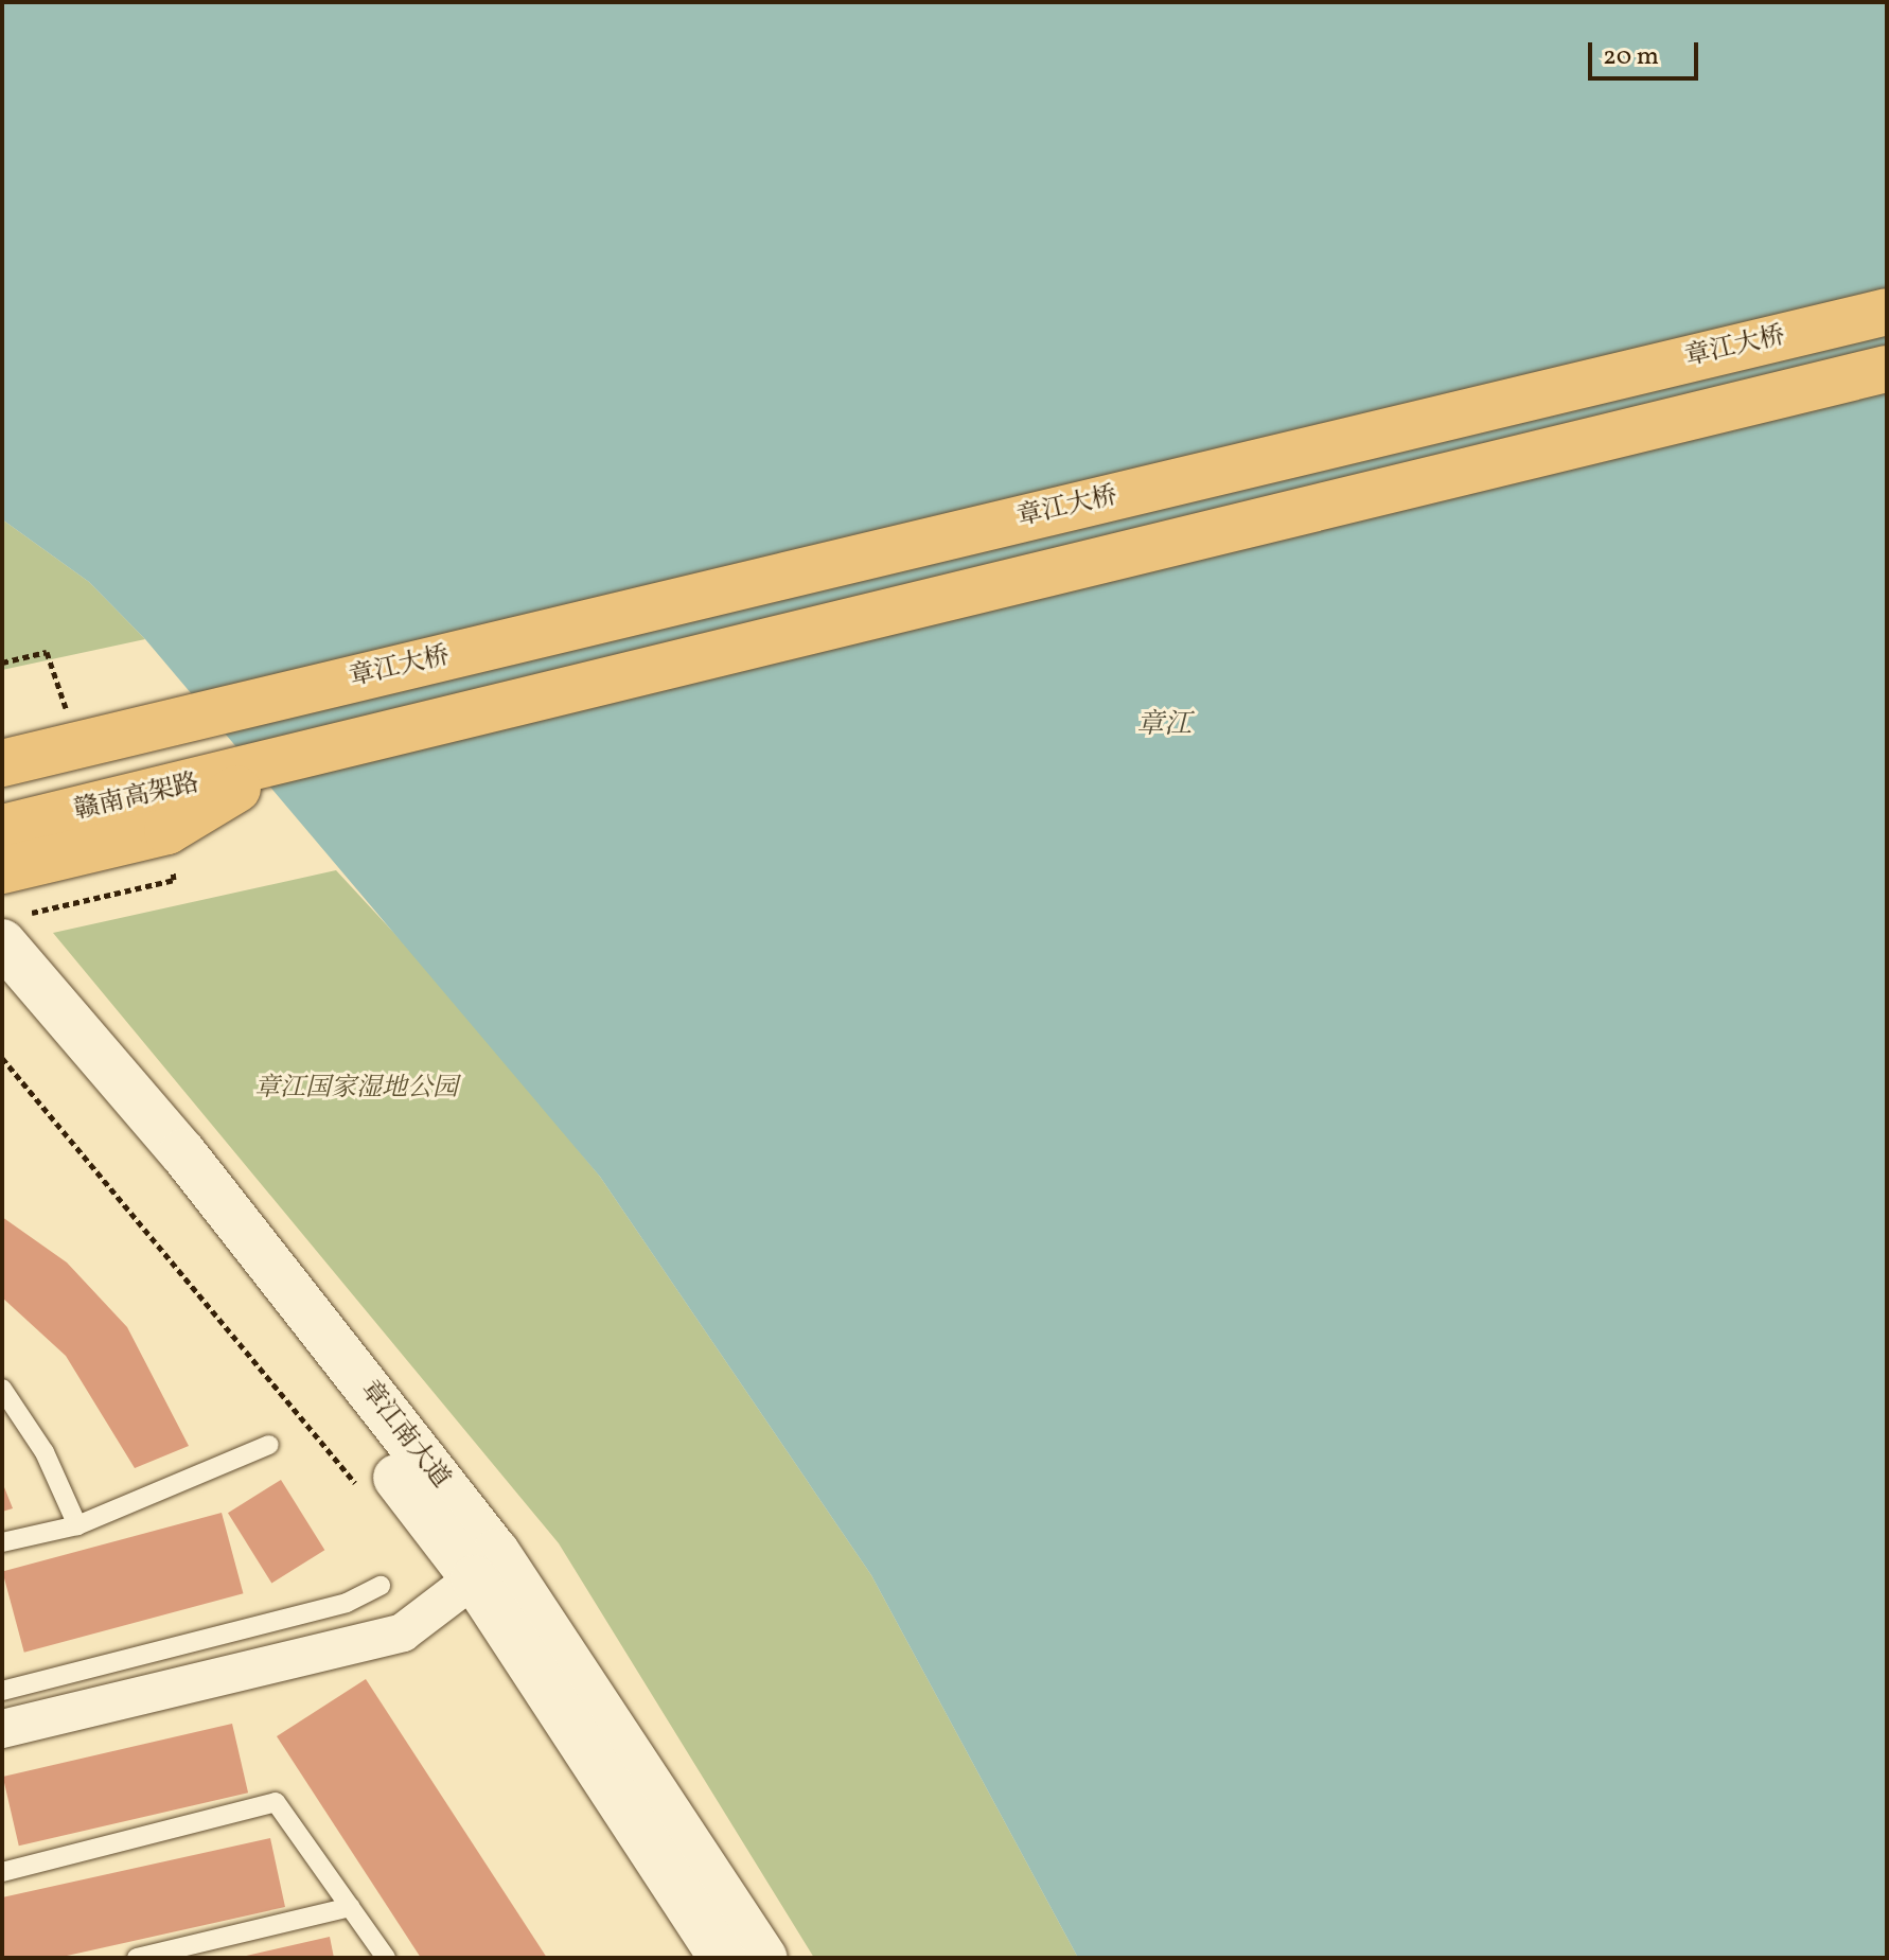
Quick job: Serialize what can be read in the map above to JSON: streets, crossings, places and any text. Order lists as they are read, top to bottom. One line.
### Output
{"streets":{"highway":["章江大桥","赣南高架路"],"main road":["章江南大道"]},"water":["章江"],"parks":["章江国家湿地公园"],"scale_bar":"20 m"}
